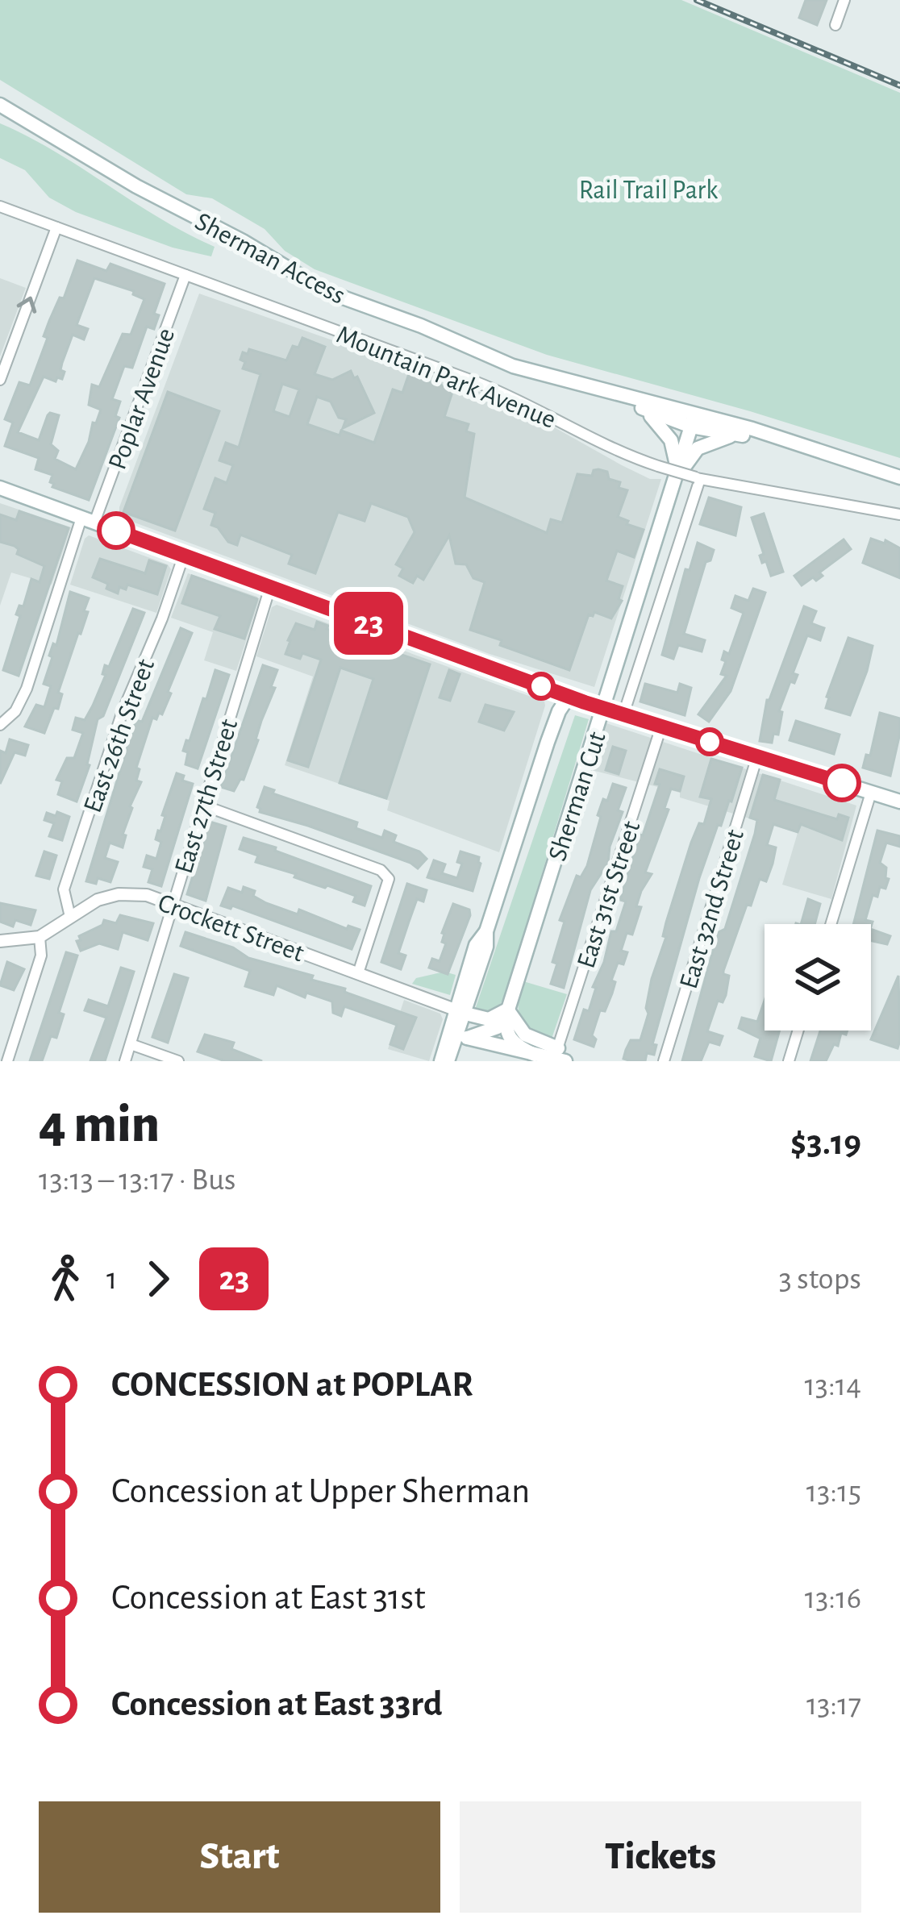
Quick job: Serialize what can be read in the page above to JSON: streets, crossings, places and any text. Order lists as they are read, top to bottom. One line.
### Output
{"streets":{"main road":["Sherman Access","Sherman Cut"],"street":["Mountain Park Avenue","Poplar Avenue","East 26th Street","East 27th Street","East 31st Street","East 32nd Street","Crockett Street"]},"crossings":[["Sherman Access","Sherman Cut"],["Mountain Park Avenue","Poplar Avenue"],["East 26th Street","Crockett Street"],["East 27th Street","Crockett Street"]],"parks":["Rail Trail Park"],"lines":["bus line 23"],"page":{"on_map":"23","heading":["4 min","13:13 – 13:17 · Bus","$3.19"],"legs":["1","23","3 stops"],"list":[{"name":"CONCESSION at POPLAR","value":"13:14"},{"name":"Concession at Upper Sherman","value":"13:15"},{"name":"Concession at East 31st","value":"13:16"},{"name":"Concession at East 33rd","value":"13:17"}],"buttons":["Start","Tickets"]}}
